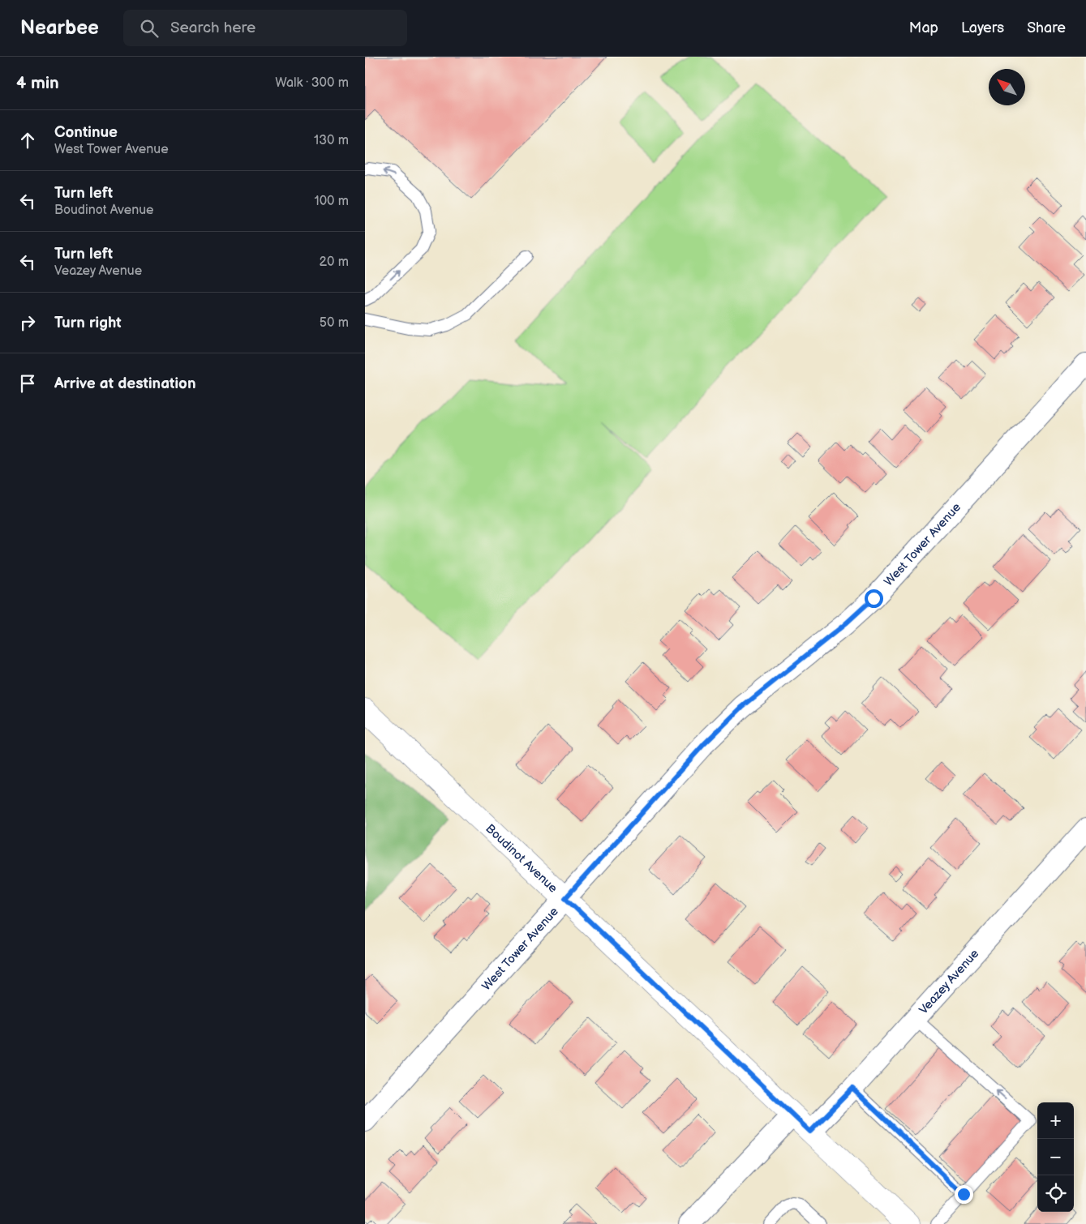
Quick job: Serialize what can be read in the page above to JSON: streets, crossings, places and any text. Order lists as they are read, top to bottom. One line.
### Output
{"streets":{"street":["West Tower Avenue","Boudinot Avenue","Veazey Avenue"]},"crossings":[["West Tower Avenue","Boudinot Avenue"],["Boudinot Avenue","Veazey Avenue"]],"north":"top left","page":{"header":"Nearbee","search":"Search here","nav":["Map","Layers","Share"],"heading":["4 min","Walk · 300 m"],"list":[["Continue","West Tower Avenue","130 m"],["Turn left","Boudinot Avenue","100 m"],["Turn left","Veazey Avenue","20 m"],["Turn right","50 m"],"Arrive at destination"],"map_buttons":["+","−"]}}
